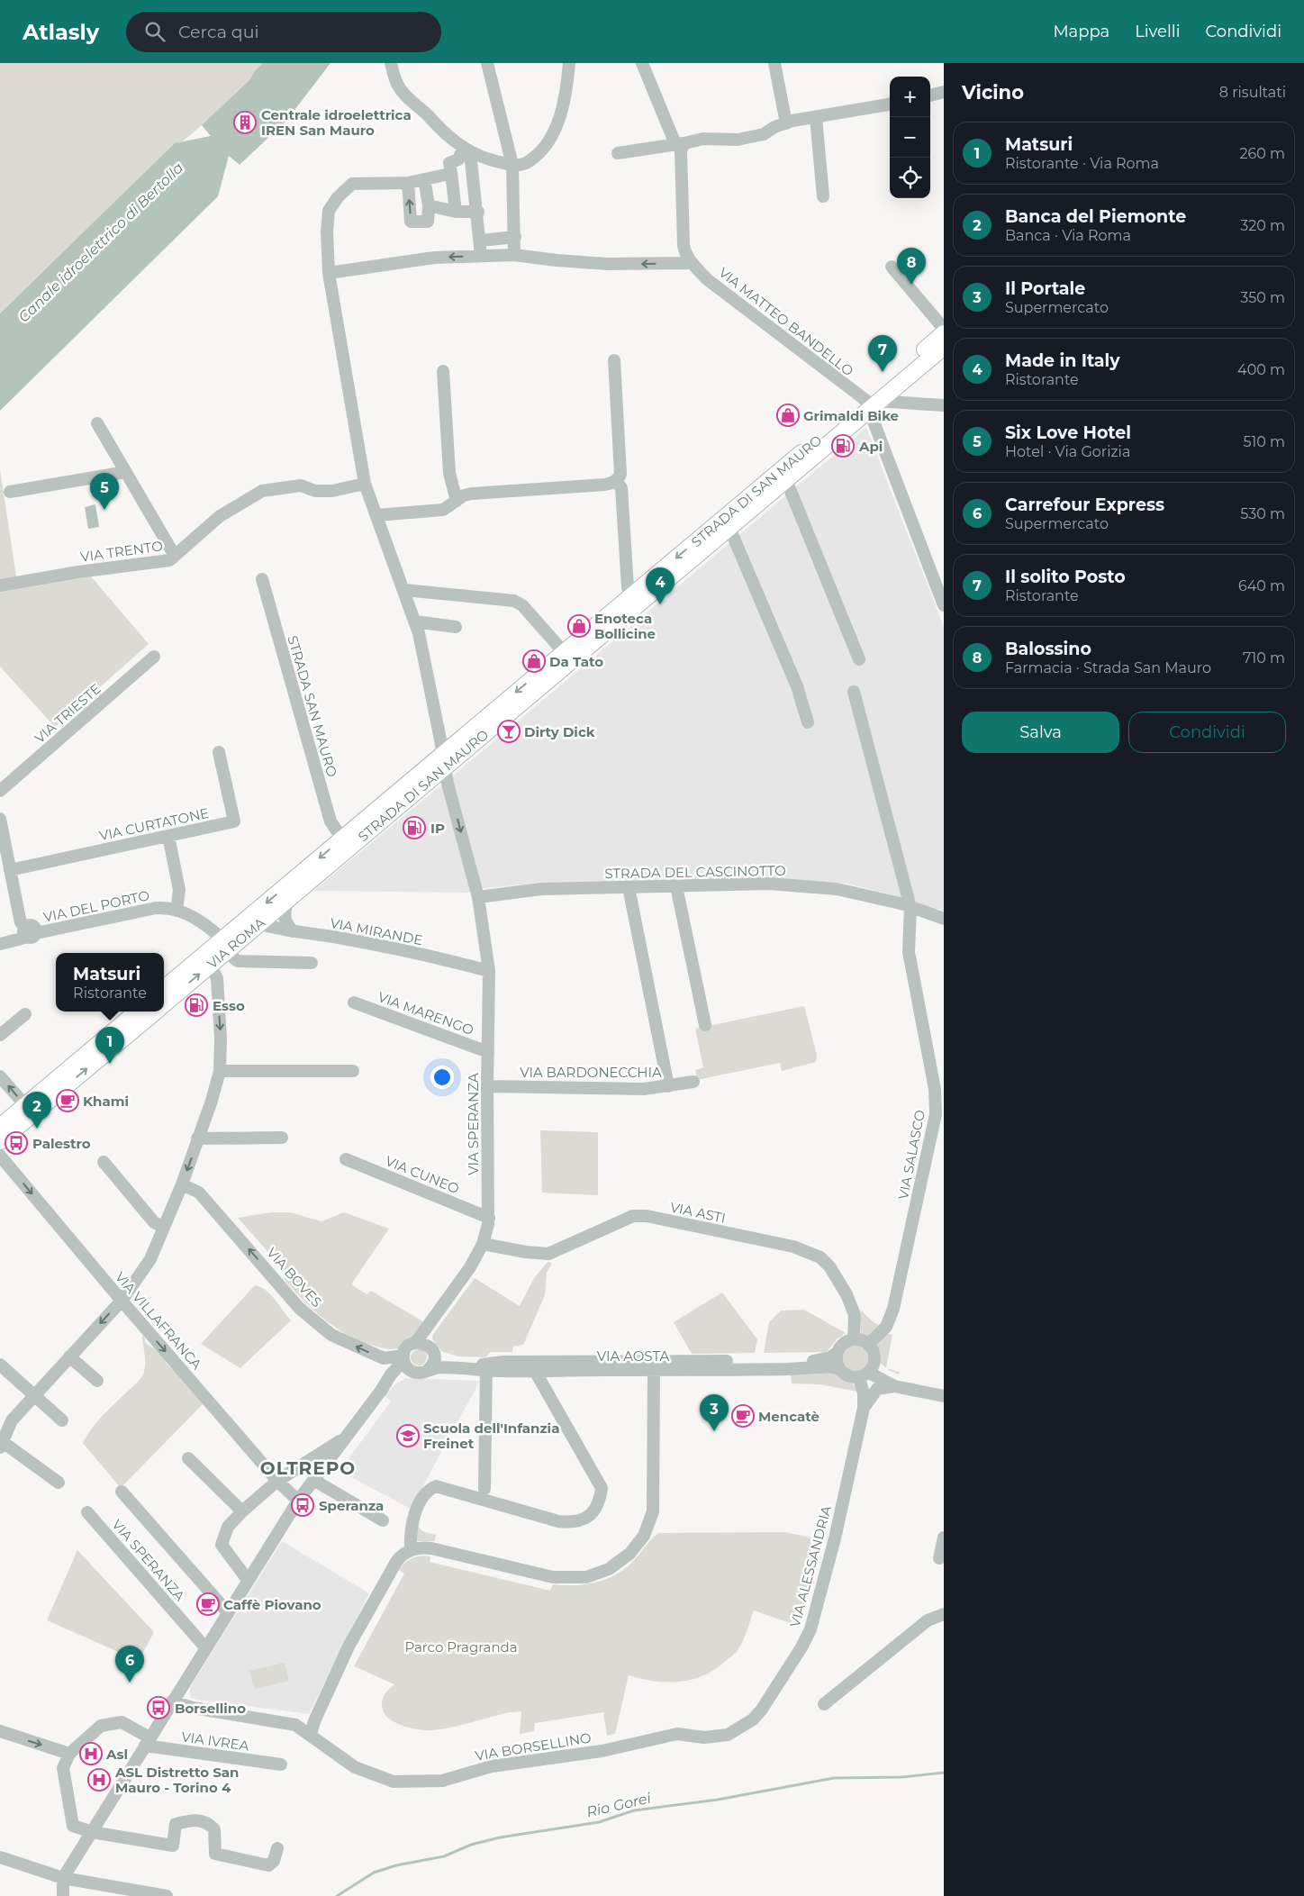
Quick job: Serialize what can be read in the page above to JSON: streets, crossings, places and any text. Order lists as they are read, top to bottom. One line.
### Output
{"streets":{"main road":["STRADA DI SAN MAURO","VIA ROMA"],"street":["VIA MATTEO BANDELLO","VIA TRENTO","STRADA SAN MAURO","VIA TRIESTE","VIA CURTATONE","STRADA DEL CASCINOTTO","VIA DEL PORTO","VIA MIRANDE","VIA MARENGO","VIA BARDONECCHIA","VIA SPERANZA","VIA SALASCO","VIA CUNEO","VIA ASTI","VIA BOVES","VIA VILLAFRANCA","VIA AOSTA","VIA ALESSANDRIA","VIA IVREA","VIA BORSELLINO"]},"crossings":[["VIA MATTEO BANDELLO","STRADA DI SAN MAURO"],["STRADA DI SAN MAURO","STRADA SAN MAURO"],["STRADA DI SAN MAURO","VIA ROMA"],["STRADA DI SAN MAURO","VIA SPERANZA"],["STRADA DEL CASCINOTTO","VIA SPERANZA"],["STRADA DEL CASCINOTTO","VIA SALASCO"],["VIA DEL PORTO","VIA ROMA"],["VIA MIRANDE","VIA ROMA"],["VIA MIRANDE","VIA SPERANZA"],["VIA MARENGO","VIA SPERANZA"],["VIA BARDONECCHIA","VIA SPERANZA"],["VIA SPERANZA","VIA CUNEO"],["VIA SPERANZA","VIA ASTI"],["VIA SPERANZA","VIA BOVES"],["VIA SPERANZA","VIA AOSTA"],["VIA SALASCO","VIA ASTI"],["VIA SALASCO","VIA AOSTA"],["VIA SALASCO","VIA ALESSANDRIA"],["VIA ASTI","VIA AOSTA"],["VIA ASTI","VIA ALESSANDRIA"],["VIA BOVES","VIA AOSTA"],["VIA AOSTA","VIA ALESSANDRIA"],["VIA ALESSANDRIA","VIA BORSELLINO"]],"one_way":["VIA BOVES"],"districts":["OLTREPO"],"water":["Canale idroelettrico di Bertolla","Rio Gorei"],"parks":["Parco Pragranda"],"places":{"building":["Centrale idroelettrica IREN San Mauro"],"shop":["Grimaldi Bike","Enoteca Bollicine","Da Tato"],"fuel station":["Api","IP","Esso"],"bar":["Dirty Dick"],"cafe":["Khami","Mencatè","Caffè Piovano"],"bus stop":["Palestro","Speranza","Borsellino"],"school or university":["Scuola dell'Infanzia Freinet"],"hospital":["Asl","ASL Distretto San Mauro - Torino 4"]},"page":{"header":"Atlasly","search":"Cerca qui","nav":["Mappa","Livelli","Condividi"],"heading":["Vicino","8 risultati"],"map_buttons":["+","−"],"list":[{"mark":"1","name":"Matsuri","note":"Ristorante · Via Roma","value":"260 m"},{"mark":"2","name":"Banca del Piemonte","note":"Banca · Via Roma","value":"320 m"},{"mark":"3","name":"Il Portale","note":"Supermercato","value":"350 m"},{"mark":"4","name":"Made in Italy","note":"Ristorante","value":"400 m"},{"mark":"5","name":"Six Love Hotel","note":"Hotel · Via Gorizia","value":"510 m"},{"mark":"6","name":"Carrefour Express","note":"Supermercato","value":"530 m"},{"mark":"7","name":"Il solito Posto","note":"Ristorante","value":"640 m"},{"mark":"8","name":"Balossino","note":"Farmacia · Strada San Mauro","value":"710 m"}],"pins":["8","7","5","4","1","2","3","6"],"buttons":["Salva","Condividi"],"popup":["Matsuri","Ristorante"]}}
